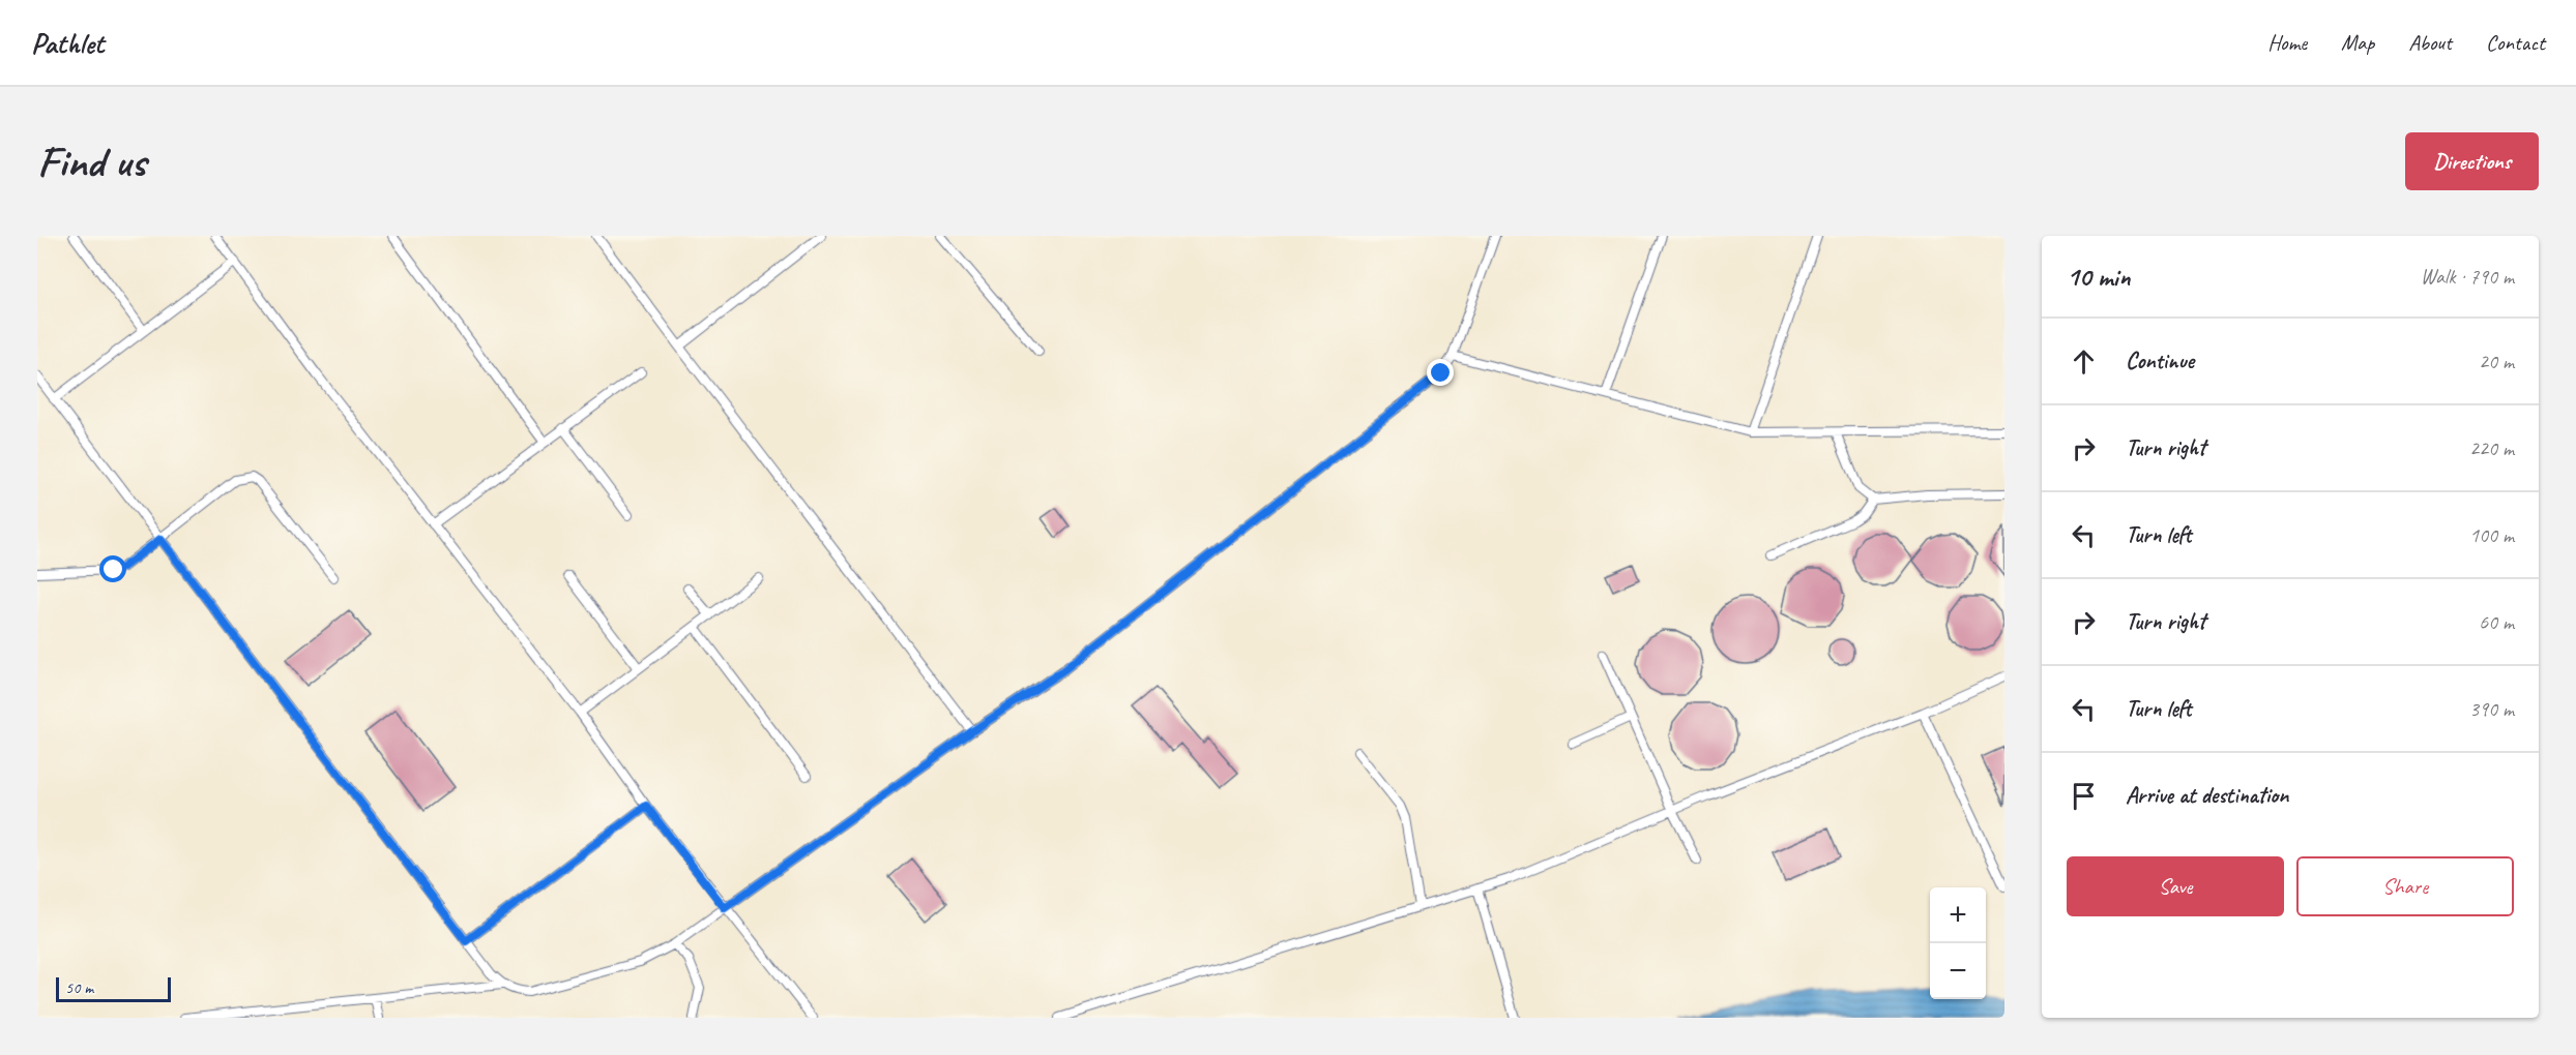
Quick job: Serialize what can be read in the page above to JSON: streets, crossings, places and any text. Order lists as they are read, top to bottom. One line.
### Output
{"scale_bar":"50 m","page":{"header":"Pathlet","nav":["Home","Map","About","Contact"],"buttons":["Directions",["Save","Share"]],"title":"Find us","heading":["10 min","Walk · 790 m"],"list":[["Continue","20 m"],["Turn right","220 m"],["Turn left","100 m"],["Turn right","60 m"],["Turn left","390 m"],"Arrive at destination"],"map_buttons":["+","−"],"scale":"50 m"}}
